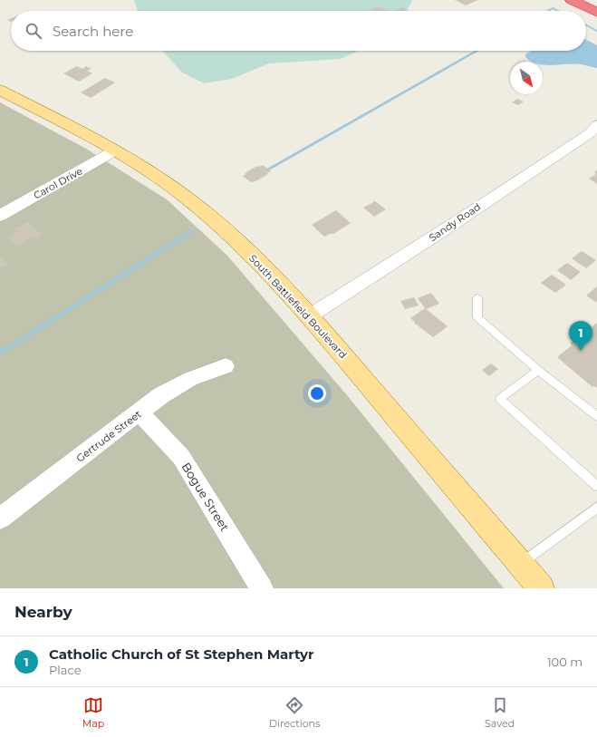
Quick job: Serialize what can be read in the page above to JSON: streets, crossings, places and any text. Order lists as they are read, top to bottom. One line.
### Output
{"streets":{"main road":["South Battlefield Boulevard"],"street":["Carol Drive","Sandy Road","Gertrude Street","Bogue Street"]},"crossings":[["Carol Drive","South Battlefield Boulevard"],["Sandy Road","South Battlefield Boulevard"],["Gertrude Street","Bogue Street"]],"north":"bottom right","page":{"search":"Search here","pins":"1","heading":"Nearby","list":[{"mark":"1","name":"Catholic Church of St Stephen Martyr","note":"Place","value":"100 m"}],"nav":["Map","Directions","Saved"]}}
